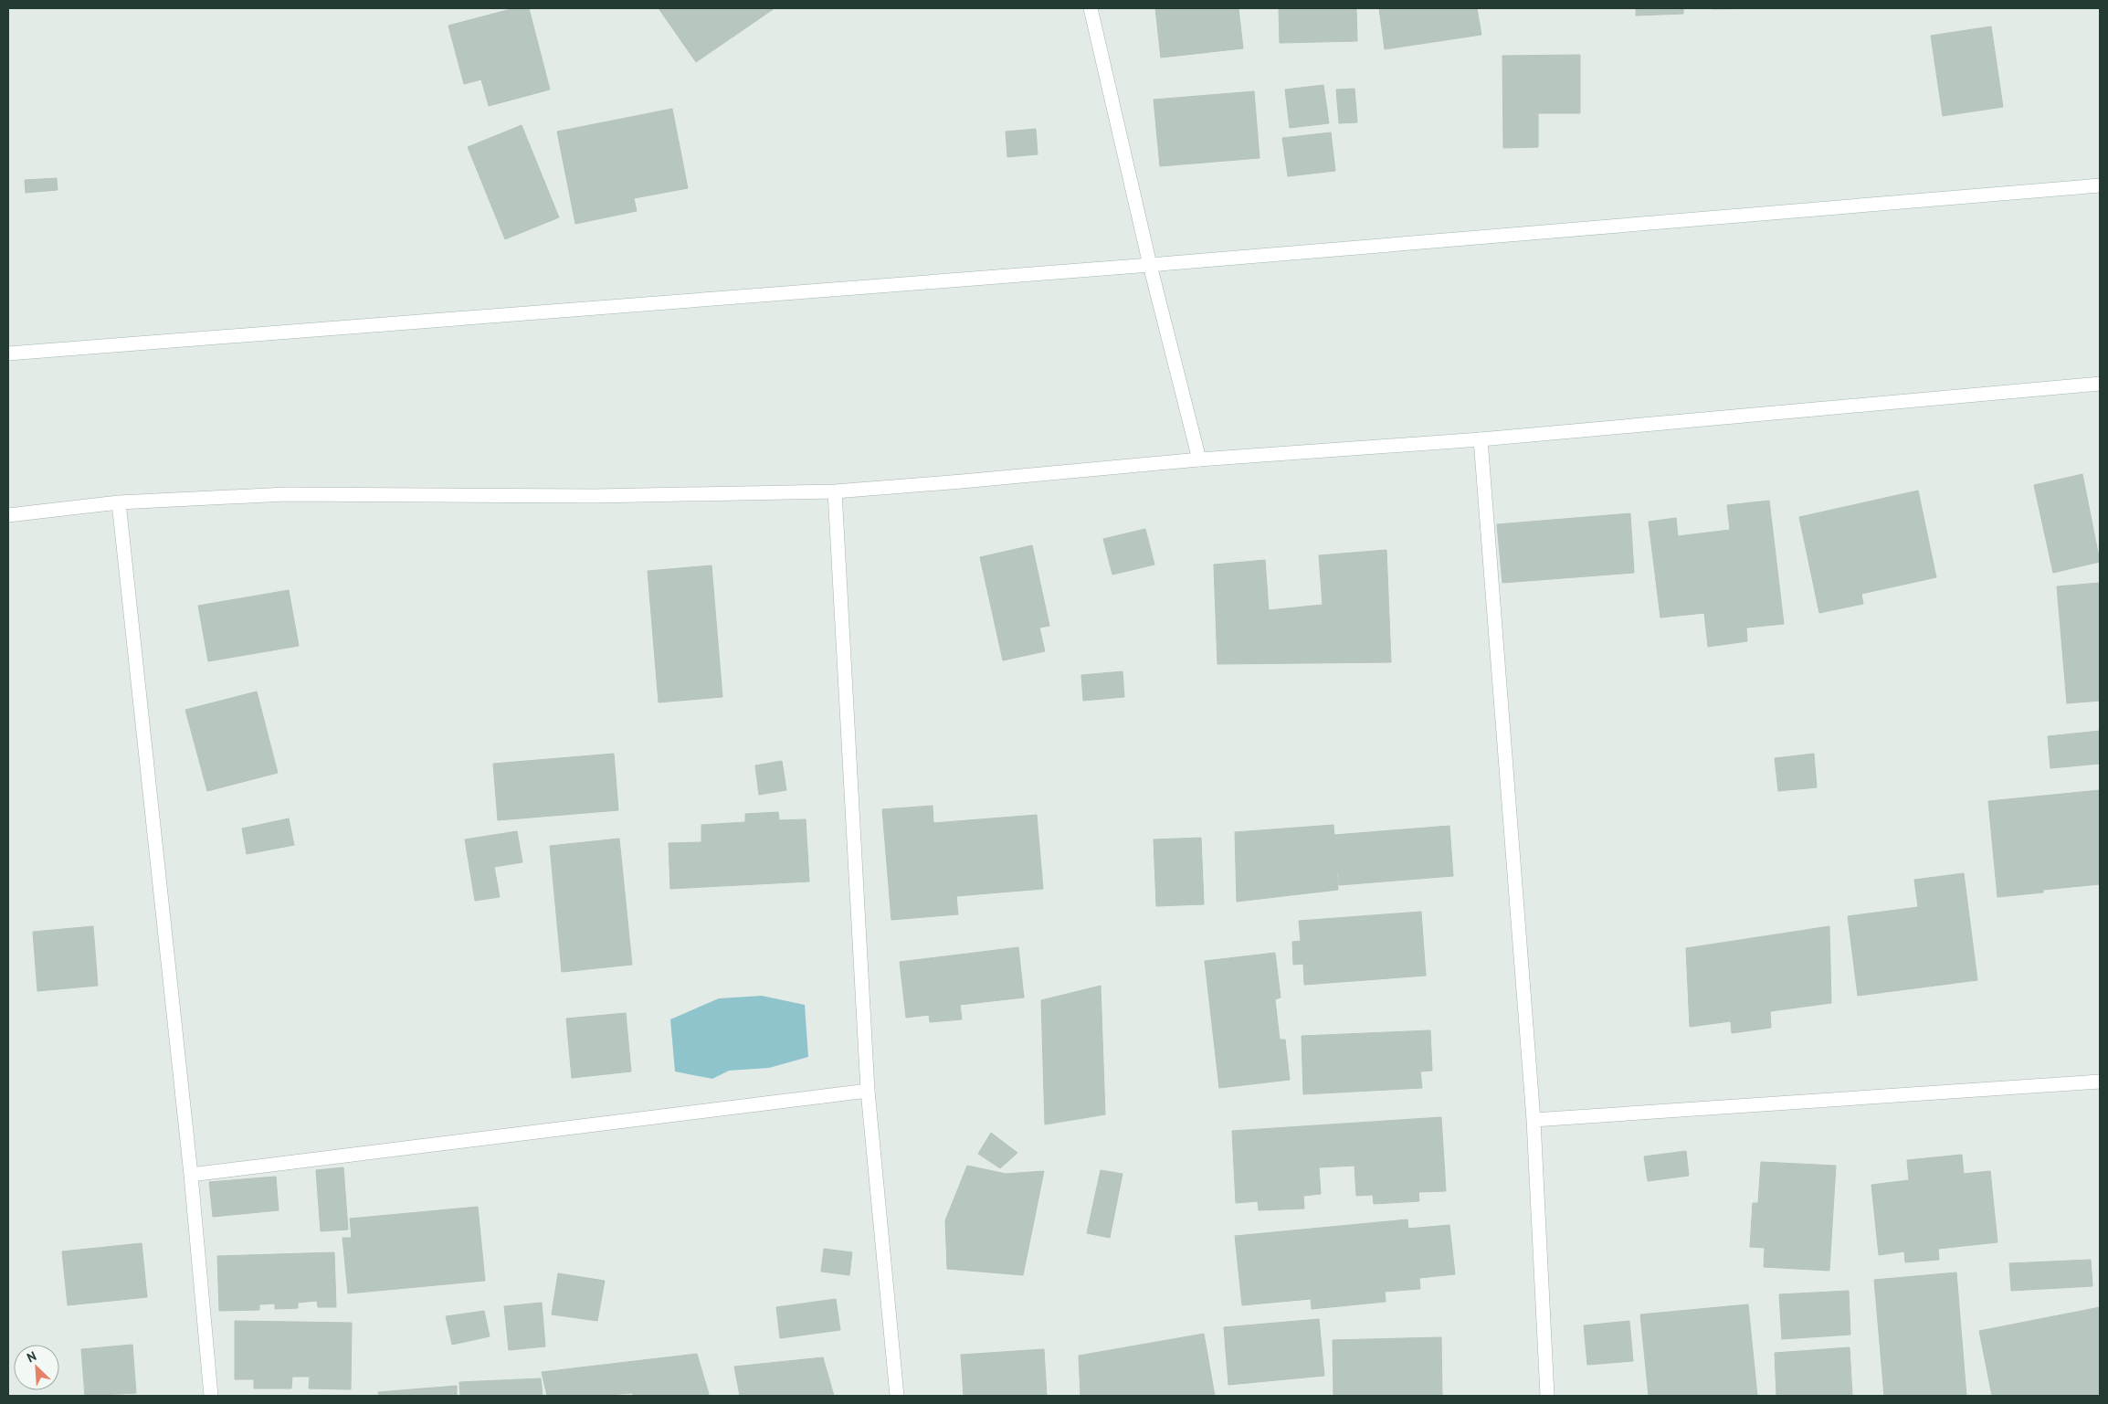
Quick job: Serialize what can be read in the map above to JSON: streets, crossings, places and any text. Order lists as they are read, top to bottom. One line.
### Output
{"north":"top left"}
